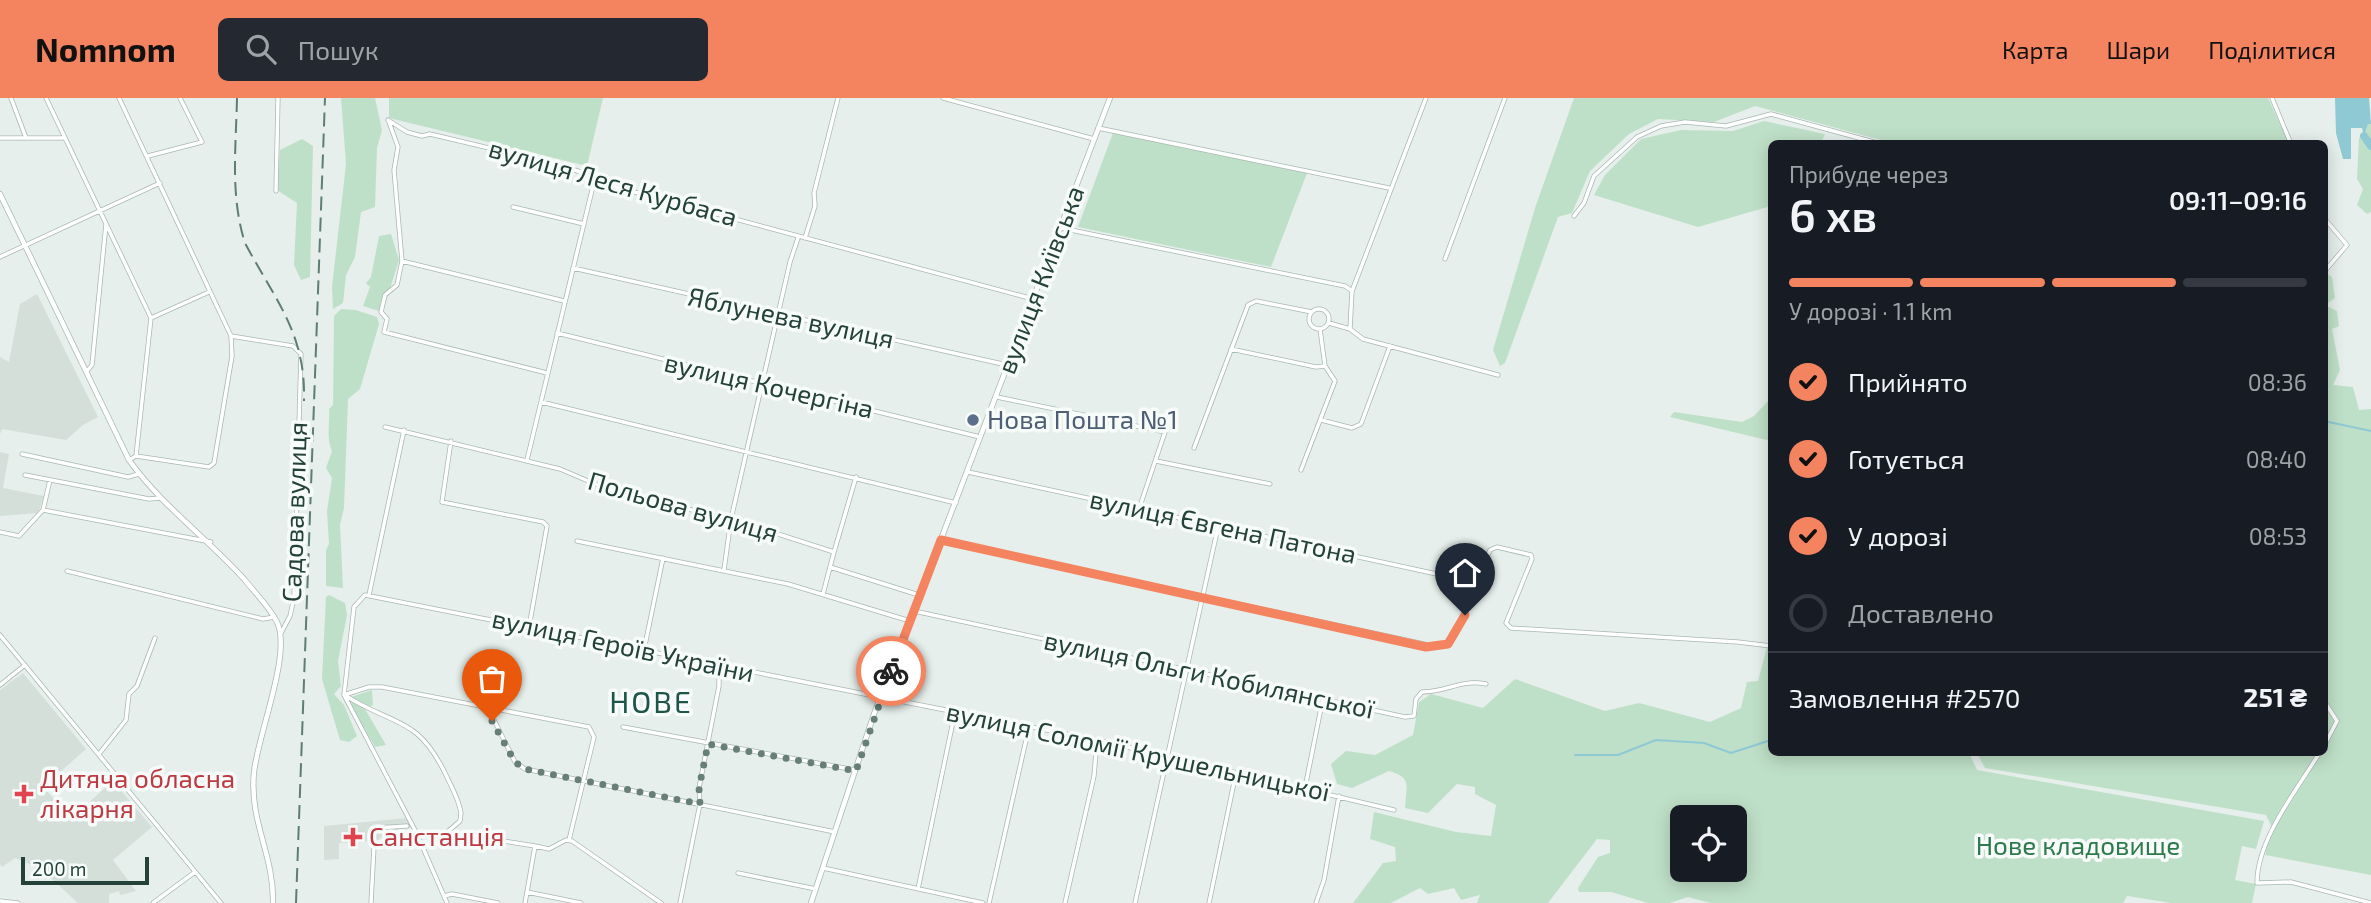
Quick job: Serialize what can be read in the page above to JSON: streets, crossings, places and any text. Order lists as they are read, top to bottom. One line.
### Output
{"streets":{"street":["вулиця Леся Курбаса","вулиця Київська","Яблунева вулиця","вулиця Кочергіна","Польова вулиця","Садова вулиця","вулиця Євгена Патона","вулиця Героїв України","вулиця Ольги Кобилянської","вулиця Соломії Крушельницької"]},"crossings":[["вулиця Леся Курбаса","вулиця Київська"],["вулиця Київська","Яблунева вулиця"],["вулиця Київська","вулиця Кочергіна"],["вулиця Київська","вулиця Євгена Патона"],["вулиця Київська","вулиця Героїв України"],["вулиця Київська","вулиця Ольги Кобилянської"],["вулиця Київська","вулиця Соломії Крушельницької"],["вулиця Героїв України","вулиця Соломії Крушельницької"]],"districts":["НОВЕ"],"parks":["Нове кладовище"],"places":{"other":["Нова Пошта №1"],"health":["Дитяча обласна лікарня","Санстанція"]},"scale_bar":"200 m","page":{"header":"Nomnom","search":"Пошук","nav":["Карта","Шари","Поділитися"],"heading":["6 хв","Прибуде через","09:11–09:16"],"panel":["Замовлення #2570","251 ₴"],"bar":"У дорозі · 1.1 km","list":[["Прийнято","08:36"],["Готується","08:40"],["У дорозі","08:53"],"Доставлено"],"scale":"200 m"}}
